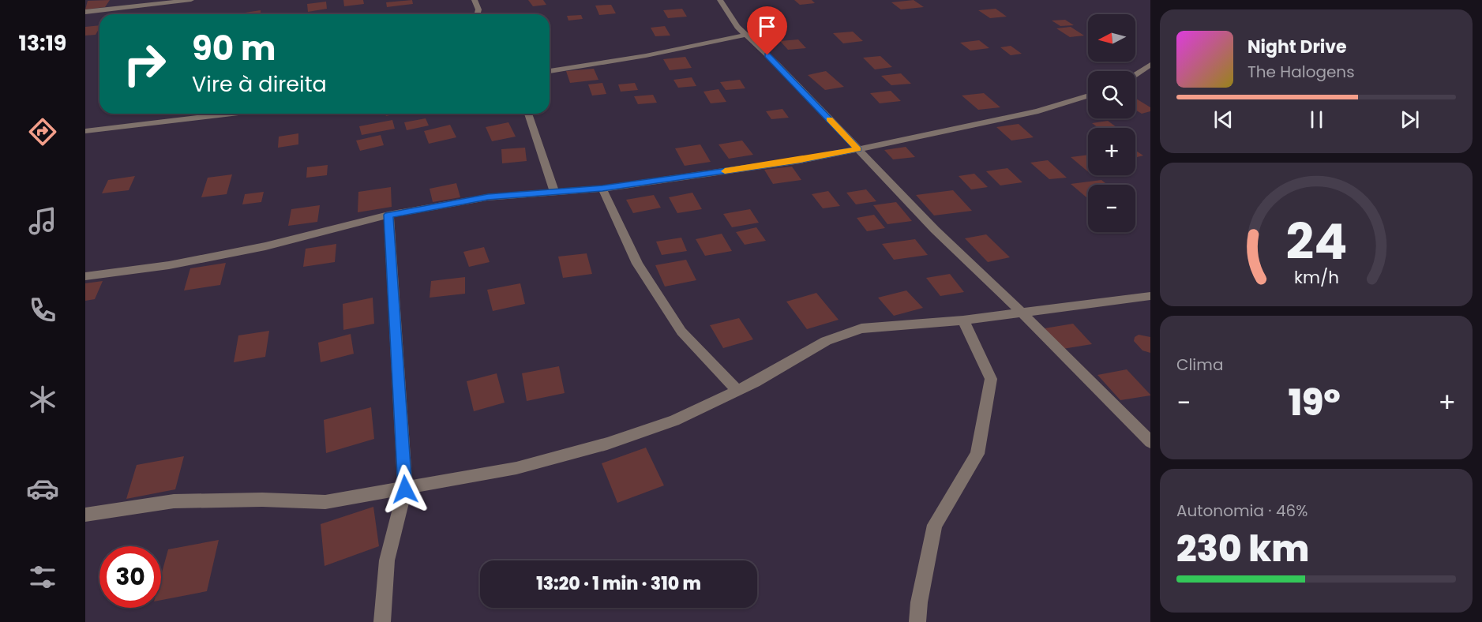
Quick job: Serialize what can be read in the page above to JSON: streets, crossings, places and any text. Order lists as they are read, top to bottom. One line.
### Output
{"north":"left","page":{"tabs":"13:19","map_buttons":["+","−"],"turn":["90 m","Vire à direita"],"song":["Night Drive","The Halogens"],"tile":["Clima",["Autonomia · 46%","230 km"]],"heat":["−","19°","+"],"limit":"30","trip":"13:20 · 1 min · 310 m","gauge":["24","km/h"]}}
